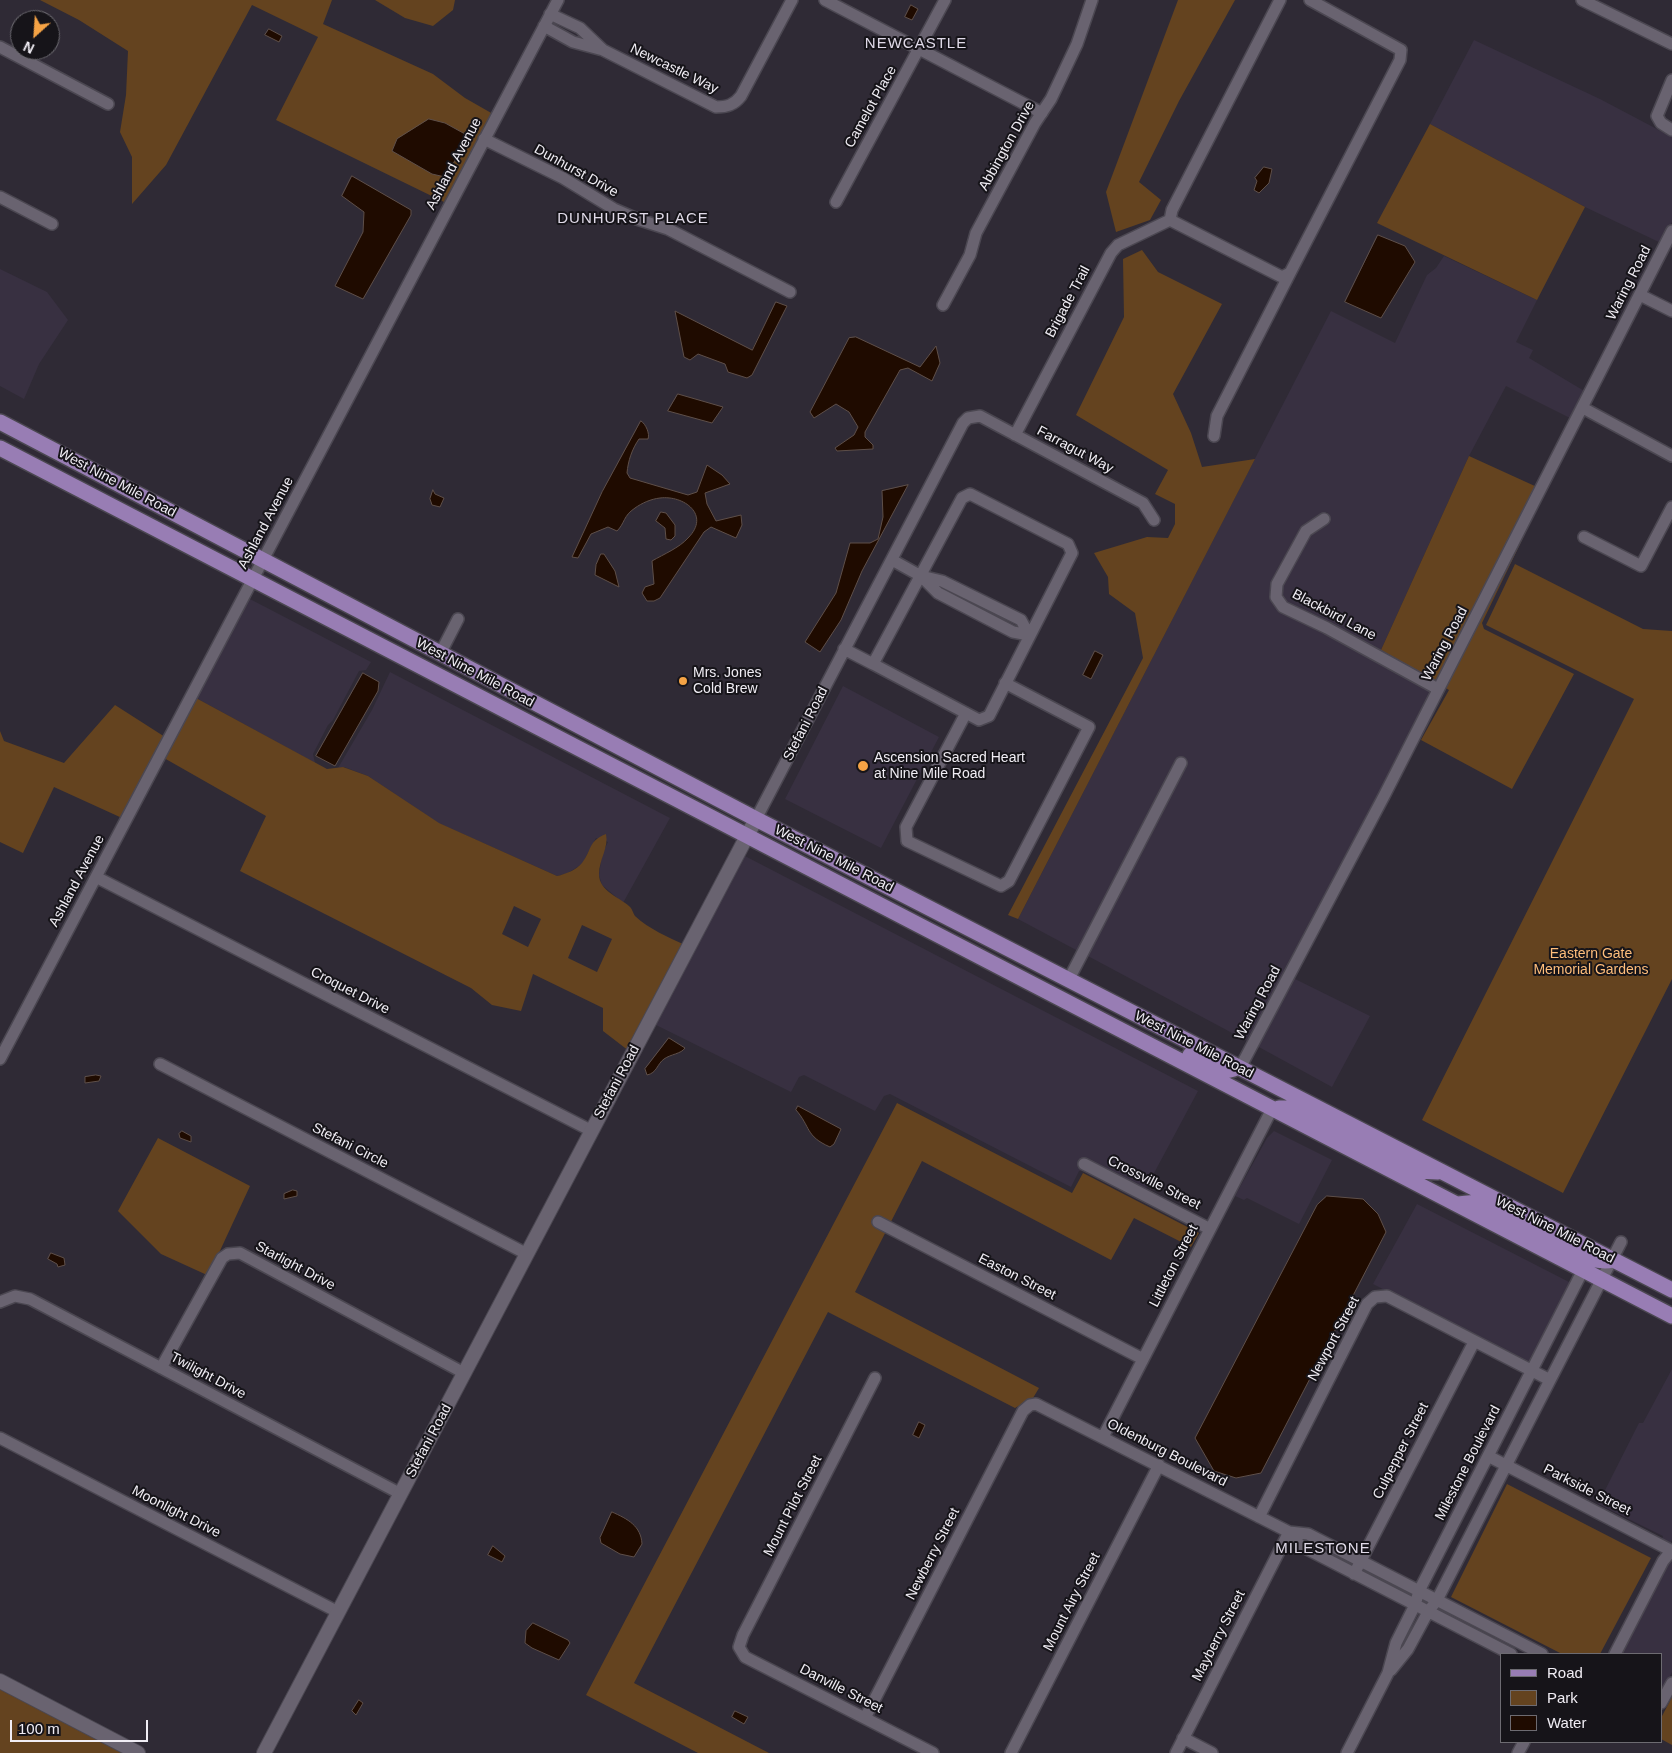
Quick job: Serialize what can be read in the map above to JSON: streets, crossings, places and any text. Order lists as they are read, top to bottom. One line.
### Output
{"streets":{"main road":["West Nine Mile Road"],"street":["Newcastle Way","Camelot Place","Abbington Drive","Ashland Avenue","Dunhurst Drive","Waring Road","Brigade Trail","Farragut Way","Blackbird Lane","Stefani Road","Croquet Drive","Stefani Circle","Crossville Street","Starlight Drive","Littleton Street","Easton Street","Newport Street","Twilight Drive","Culpepper Street","Oldenburg Boulevard","Milestone Boulevard","Parkside Street","Mount Pilot Street","Moonlight Drive","Newberry Street","Mount Airy Street","Mayberry Street","Danville Street"]},"crossings":[["Newcastle Way","Ashland Avenue"],["Ashland Avenue","Dunhurst Drive"],["Ashland Avenue","West Nine Mile Road"],["Ashland Avenue","Croquet Drive"],["Waring Road","West Nine Mile Road"],["Waring Road","Blackbird Lane"],["Brigade Trail","Farragut Way"],["Farragut Way","Stefani Road"],["West Nine Mile Road","Stefani Road"],["West Nine Mile Road","Littleton Street"],["West Nine Mile Road","Milestone Boulevard"],["Stefani Road","Croquet Drive"],["Stefani Road","Stefani Circle"],["Stefani Road","Starlight Drive"],["Stefani Road","Twilight Drive"],["Stefani Road","Moonlight Drive"],["Crossville Street","Littleton Street"],["Starlight Drive","Twilight Drive"],["Littleton Street","Easton Street"],["Littleton Street","Oldenburg Boulevard"],["Newport Street","Culpepper Street"],["Newport Street","Oldenburg Boulevard"],["Newport Street","Milestone Boulevard"],["Culpepper Street","Oldenburg Boulevard"],["Oldenburg Boulevard","Milestone Boulevard"],["Oldenburg Boulevard","Newberry Street"],["Oldenburg Boulevard","Mount Airy Street"],["Oldenburg Boulevard","Mayberry Street"],["Milestone Boulevard","Parkside Street"],["Mount Pilot Street","Danville Street"],["Newberry Street","Danville Street"]],"districts":["NEWCASTLE","DUNHURST PLACE","MILESTONE"],"parks":["Eastern Gate Memorial Gardens"],"places":["Mrs. Jones Cold Brew","Ascension Sacred Heart at Nine Mile Road"],"legend":["Road","Park","Water"],"scale_bar":"100 m","north":"bottom left"}
